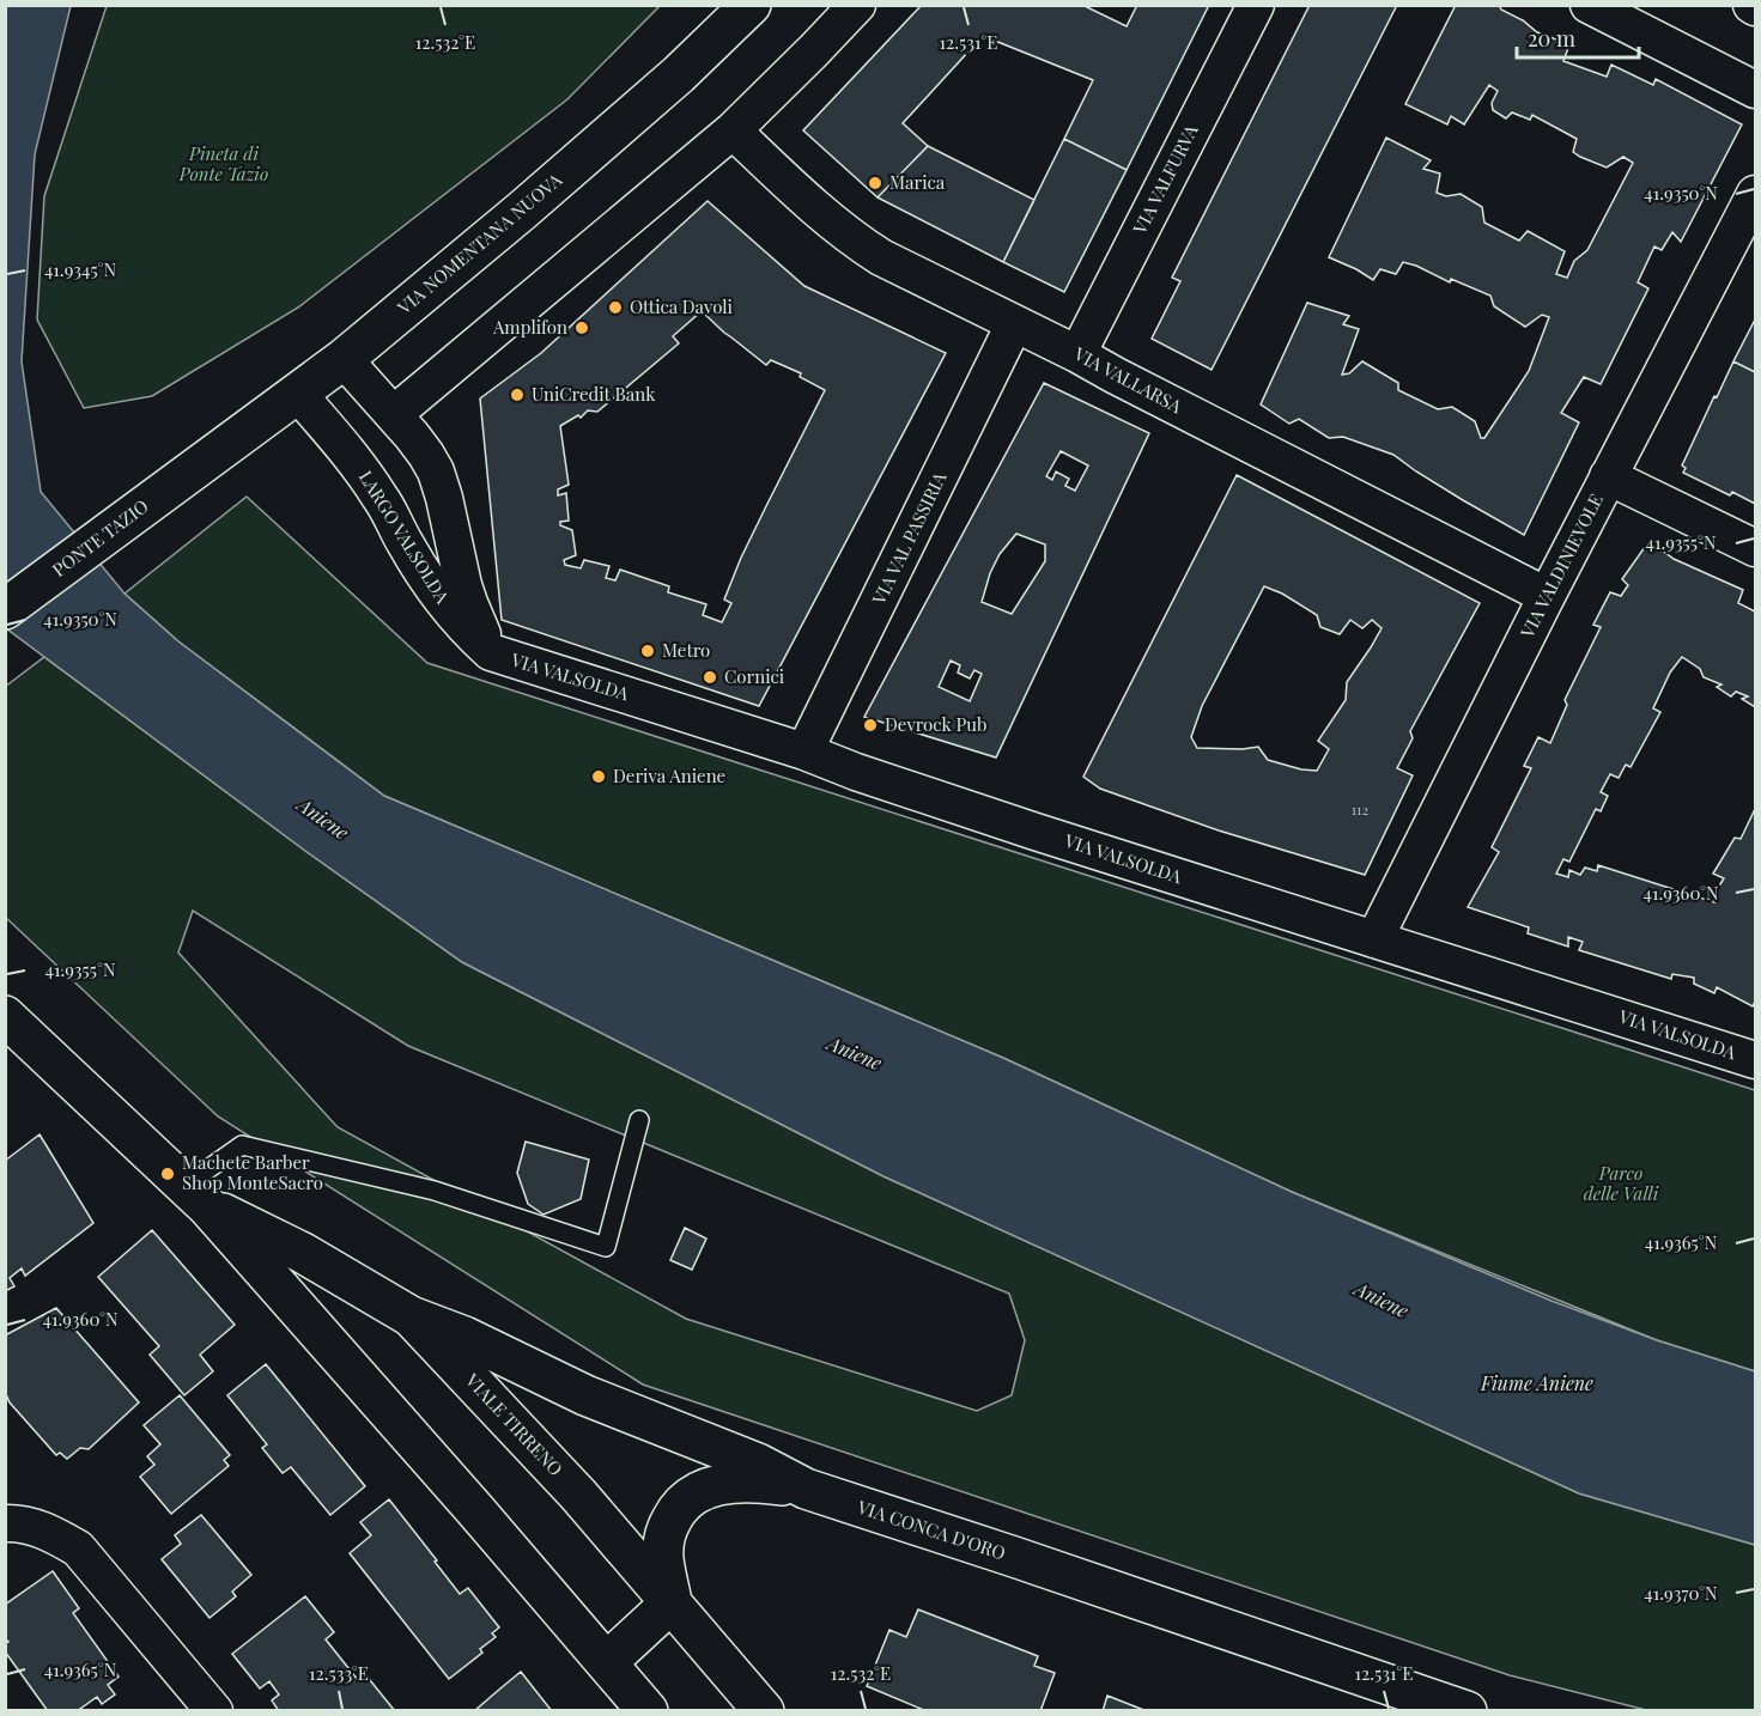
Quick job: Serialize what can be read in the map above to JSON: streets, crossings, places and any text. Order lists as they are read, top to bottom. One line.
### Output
{"streets":{"street":["VIA VALFURVA","VIA NOMENTANA NUOVA","VIA VALLARSA","LARGO VALSOLDA","PONTE TAZIO","VIA VAL PASSIRIA","VIA VALDINIEVOLE","VIA VALSOLDA","VIALE TIRRENO","VIA CONCA D'ORO"]},"crossings":[["VIA VALFURVA","VIA VALLARSA"],["VIA NOMENTANA NUOVA","LARGO VALSOLDA"],["VIA NOMENTANA NUOVA","PONTE TAZIO"],["VIA VALLARSA","VIA VAL PASSIRIA"],["VIA VALLARSA","VIA VALDINIEVOLE"],["LARGO VALSOLDA","VIA VALSOLDA"],["VIA VAL PASSIRIA","VIA VALSOLDA"],["VIA VALDINIEVOLE","VIA VALSOLDA"],["VIALE TIRRENO","VIA CONCA D'ORO"]],"water":["Aniene","Fiume Aniene"],"parks":["Pineta di Ponte Tazio","Parco delle Valli"],"places":["Marica","Ottica Davoli","Amplifon","UniCredit Bank","Metro","Cornici","Devrock Pub","Deriva Aniene","Machete Barber Shop MonteSacro"],"house_numbers":["112"],"scale_bar":"20 m","coordinates":["12.532°E","12.531°E","41.9350°N","41.9345°N","41.9355°N","41.9360°N","41.9365°N","41.9370°N","12.533°E"]}
